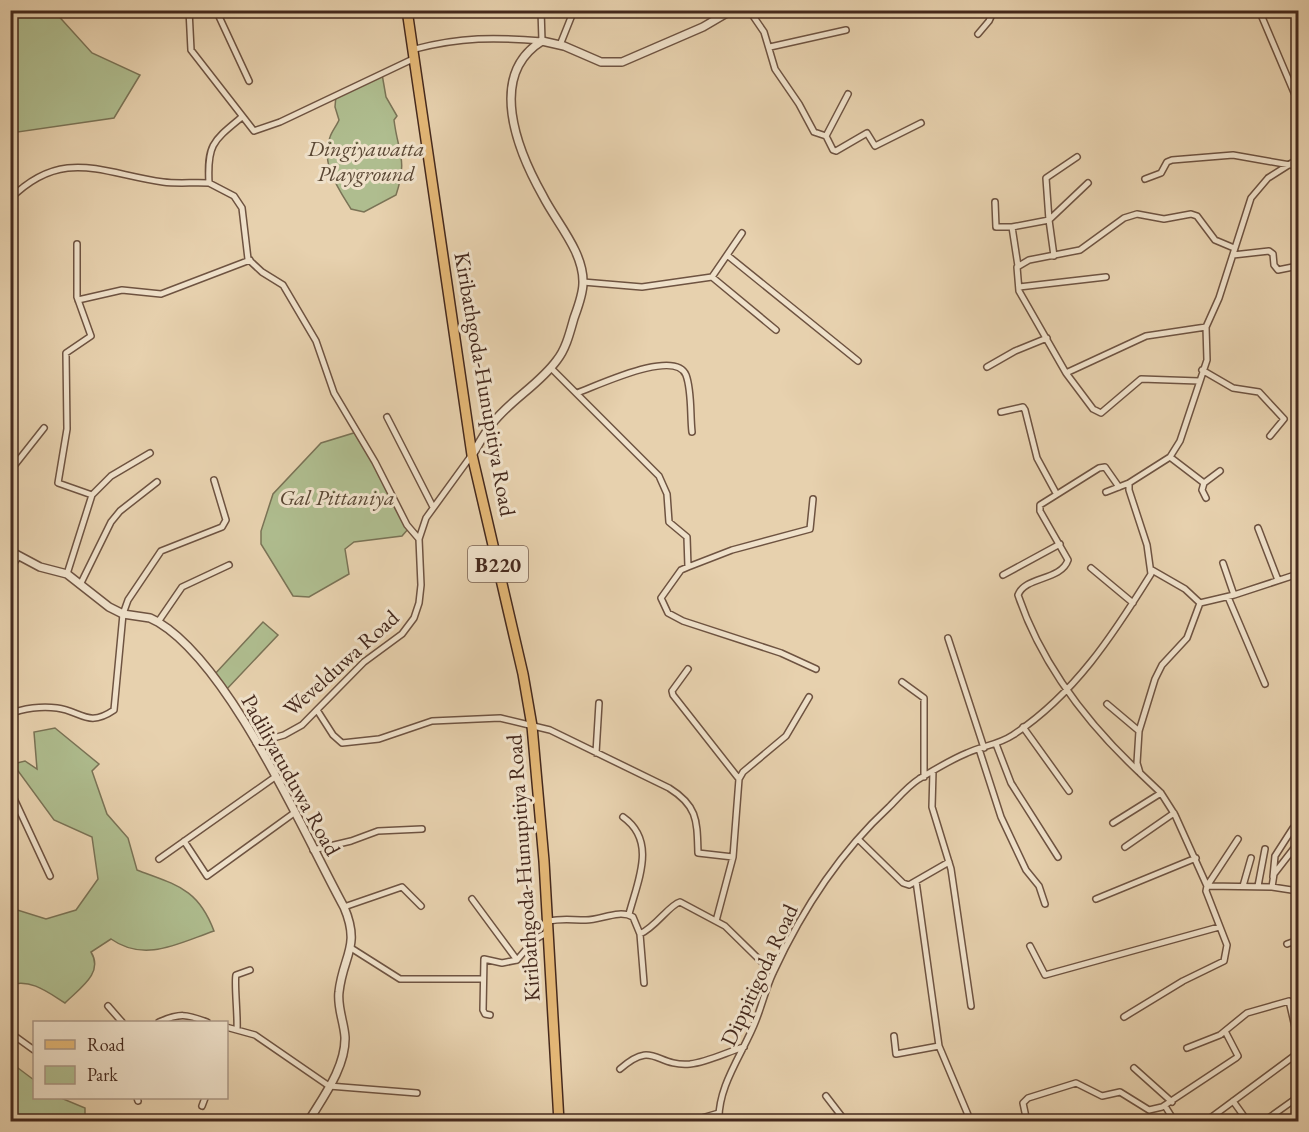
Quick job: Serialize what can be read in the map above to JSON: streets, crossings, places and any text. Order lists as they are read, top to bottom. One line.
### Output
{"streets":{"main road":["Kiribathgoda-Hunupitiya Road","B220"],"street":["Wevelduwa Road","Padiliyatuduwa Road","Dippitigoda Road"]},"crossings":[["Kiribathgoda-Hunupitiya Road","Wevelduwa Road"],["Wevelduwa Road","Padiliyatuduwa Road"]],"parks":["Dingiyawatta Playground","Gal Pittaniya"],"legend":["Road","Park"]}
